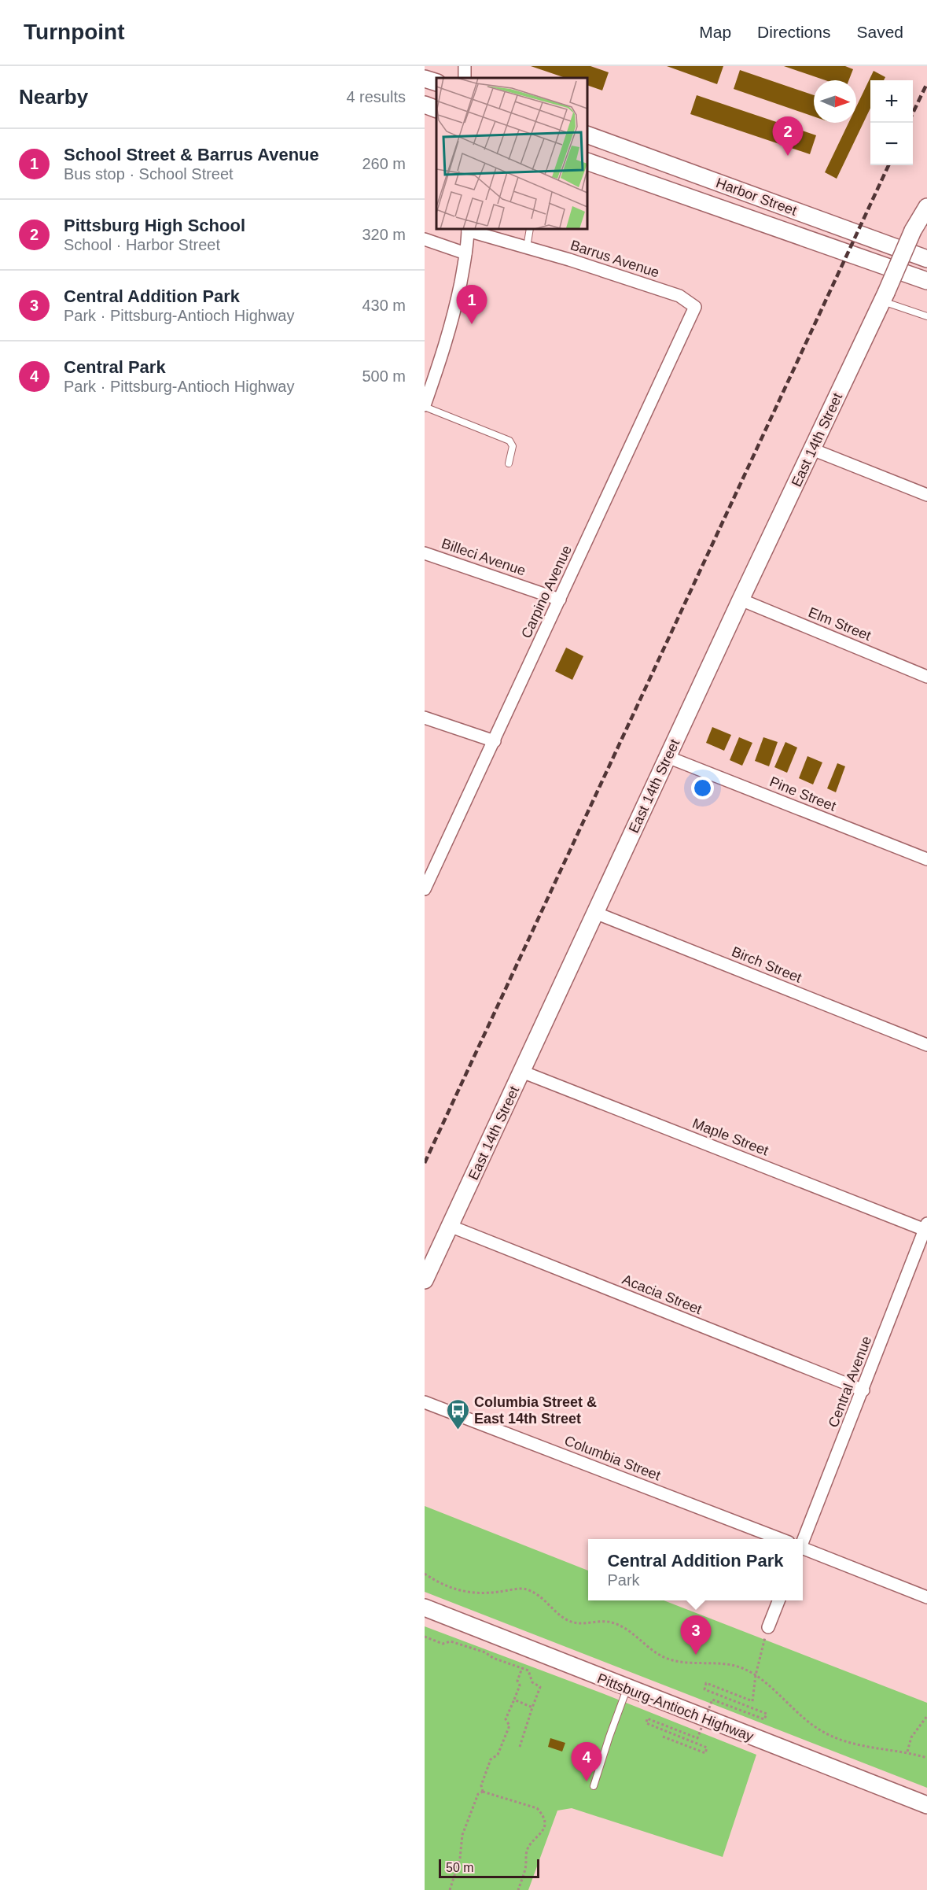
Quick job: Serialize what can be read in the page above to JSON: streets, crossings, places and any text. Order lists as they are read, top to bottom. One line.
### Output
{"streets":{"street":["Harbor Street","Barrus Avenue","East 14th Street","Billeci Avenue","Carpino Avenue","Elm Street","Pine Street","Birch Street","Maple Street","Acacia Street","Central Avenue","Columbia Street","Pittsburg-Antioch Highway"]},"crossings":[["Barrus Avenue","Carpino Avenue"],["East 14th Street","Elm Street"],["East 14th Street","Pine Street"],["East 14th Street","Birch Street"],["East 14th Street","Maple Street"],["East 14th Street","Acacia Street"],["Billeci Avenue","Carpino Avenue"],["Maple Street","Central Avenue"],["Acacia Street","Central Avenue"]],"places":{"bus stop":["Columbia Street & East 14th Street"]},"scale_bar":"50 m","north":"right","page":{"header":"Turnpoint","nav":["Map","Directions","Saved"],"heading":["Nearby","4 results"],"map_buttons":["+","−"],"pins":["2","1","3","4"],"list":[{"mark":"1","name":"School Street & Barrus Avenue","note":"Bus stop · School Street","value":"260 m"},{"mark":"2","name":"Pittsburg High School","note":"School · Harbor Street","value":"320 m"},{"mark":"3","name":"Central Addition Park","note":"Park · Pittsburg-Antioch Highway","value":"430 m"},{"mark":"4","name":"Central Park","note":"Park · Pittsburg-Antioch Highway","value":"500 m"}],"popup":["Central Addition Park","Park"],"scale":"50 m"}}
